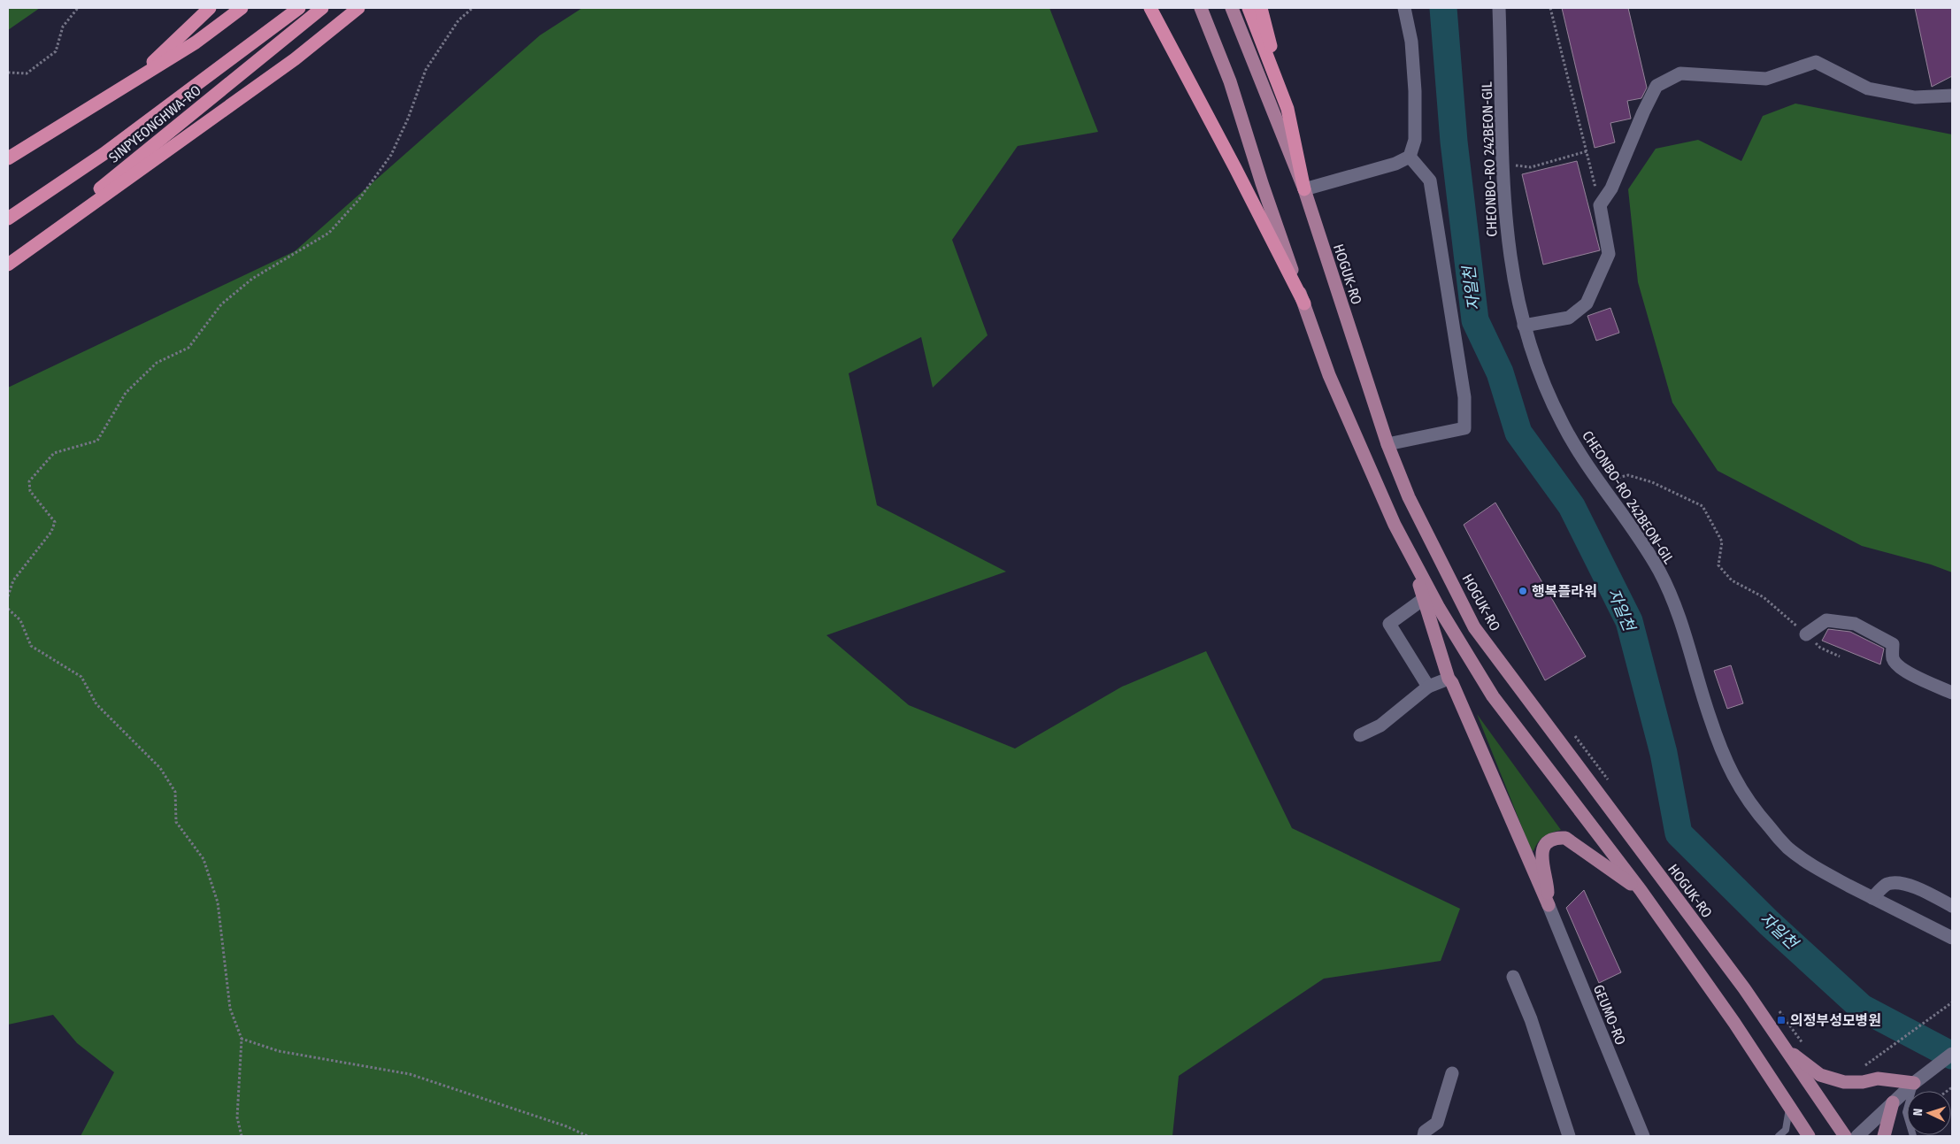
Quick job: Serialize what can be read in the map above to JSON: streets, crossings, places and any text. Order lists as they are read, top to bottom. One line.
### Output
{"streets":{"highway":["SINPYEONGHWA-RO"],"main road":["HOGUK-RO"],"street":["CHEONBO-RO 242BEON-GIL","GEUMO-RO"]},"water":["자일천"],"places":{"other":["행복플라워"],"transit":["의정부성모병원"]},"north":"left"}
